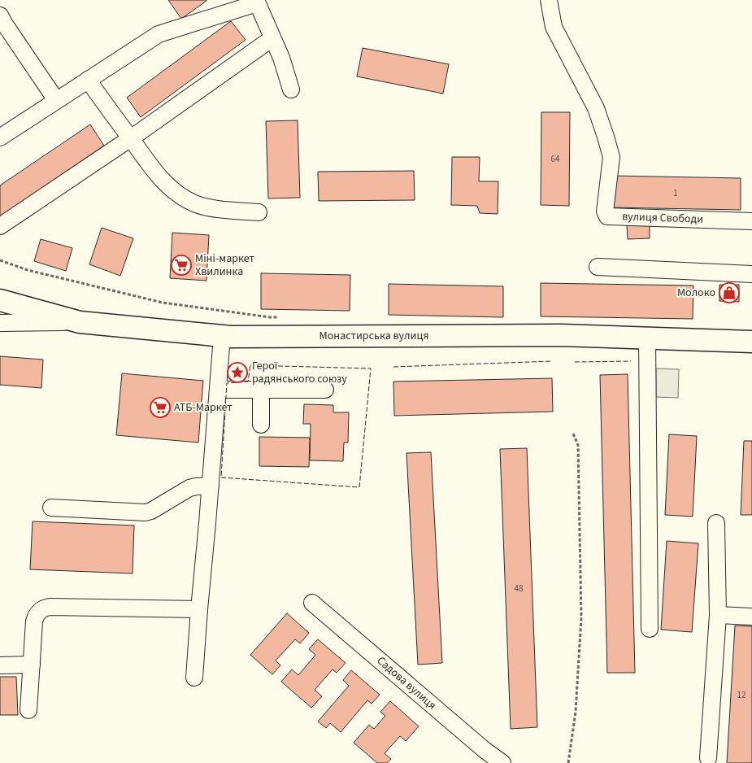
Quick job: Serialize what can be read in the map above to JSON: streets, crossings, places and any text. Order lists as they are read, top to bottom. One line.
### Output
{"streets":{"main road":["Монастирська вулиця"],"street":["вулиця Свободи","Садова вулиця"]},"places":{"supermarket":["Міні-маркет Хвилинка","АТБ-Маркет"],"shop":["Молоко"],"place":["Герої радянського союзу"]},"house_numbers":["64","1","48","12"]}
